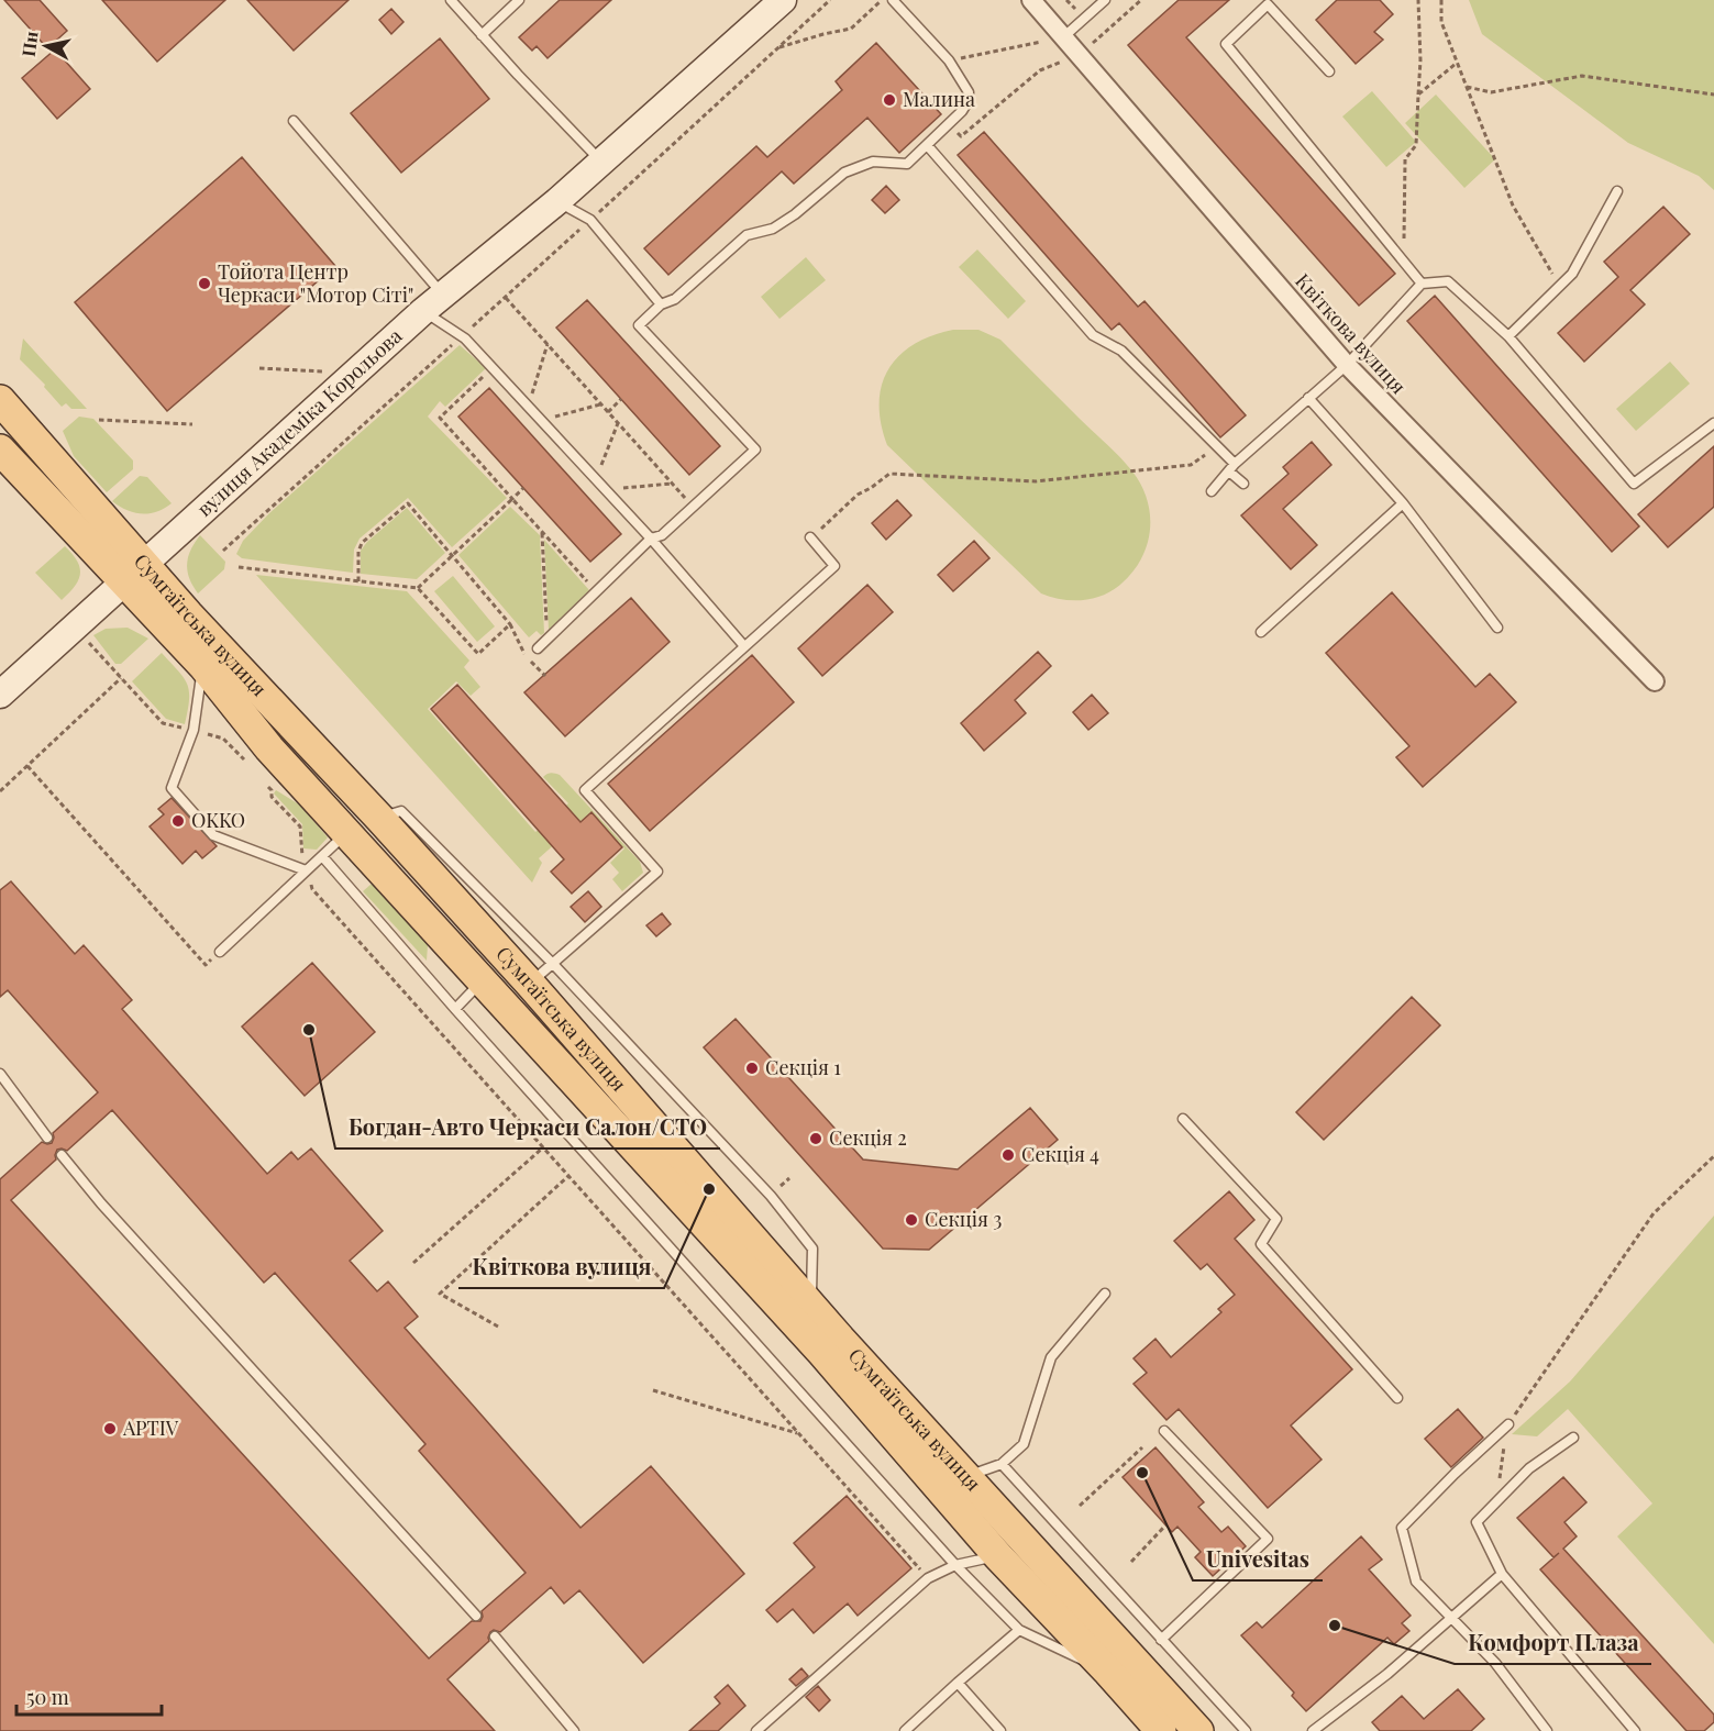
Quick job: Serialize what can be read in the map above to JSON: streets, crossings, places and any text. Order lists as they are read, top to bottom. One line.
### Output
{"streets":{"main road":["Сумгаїтська вулиця"],"street":["Квіткова вулиця","вулиця Академіка Корольова"]},"crossings":[["вулиця Академіка Корольова","Сумгаїтська вулиця"]],"places":["Малина","Тойота Центр Черкаси \"Мотор Сіті\"","OKKO","Богдан-Авто Черкаси Салон/СТО","Секція 1","Секція 2","Секція 4","Квіткова вулиця","Секція 3","APTIV","Univesitas","Комфорт Плаза"],"scale_bar":"50 m","north":"left"}
